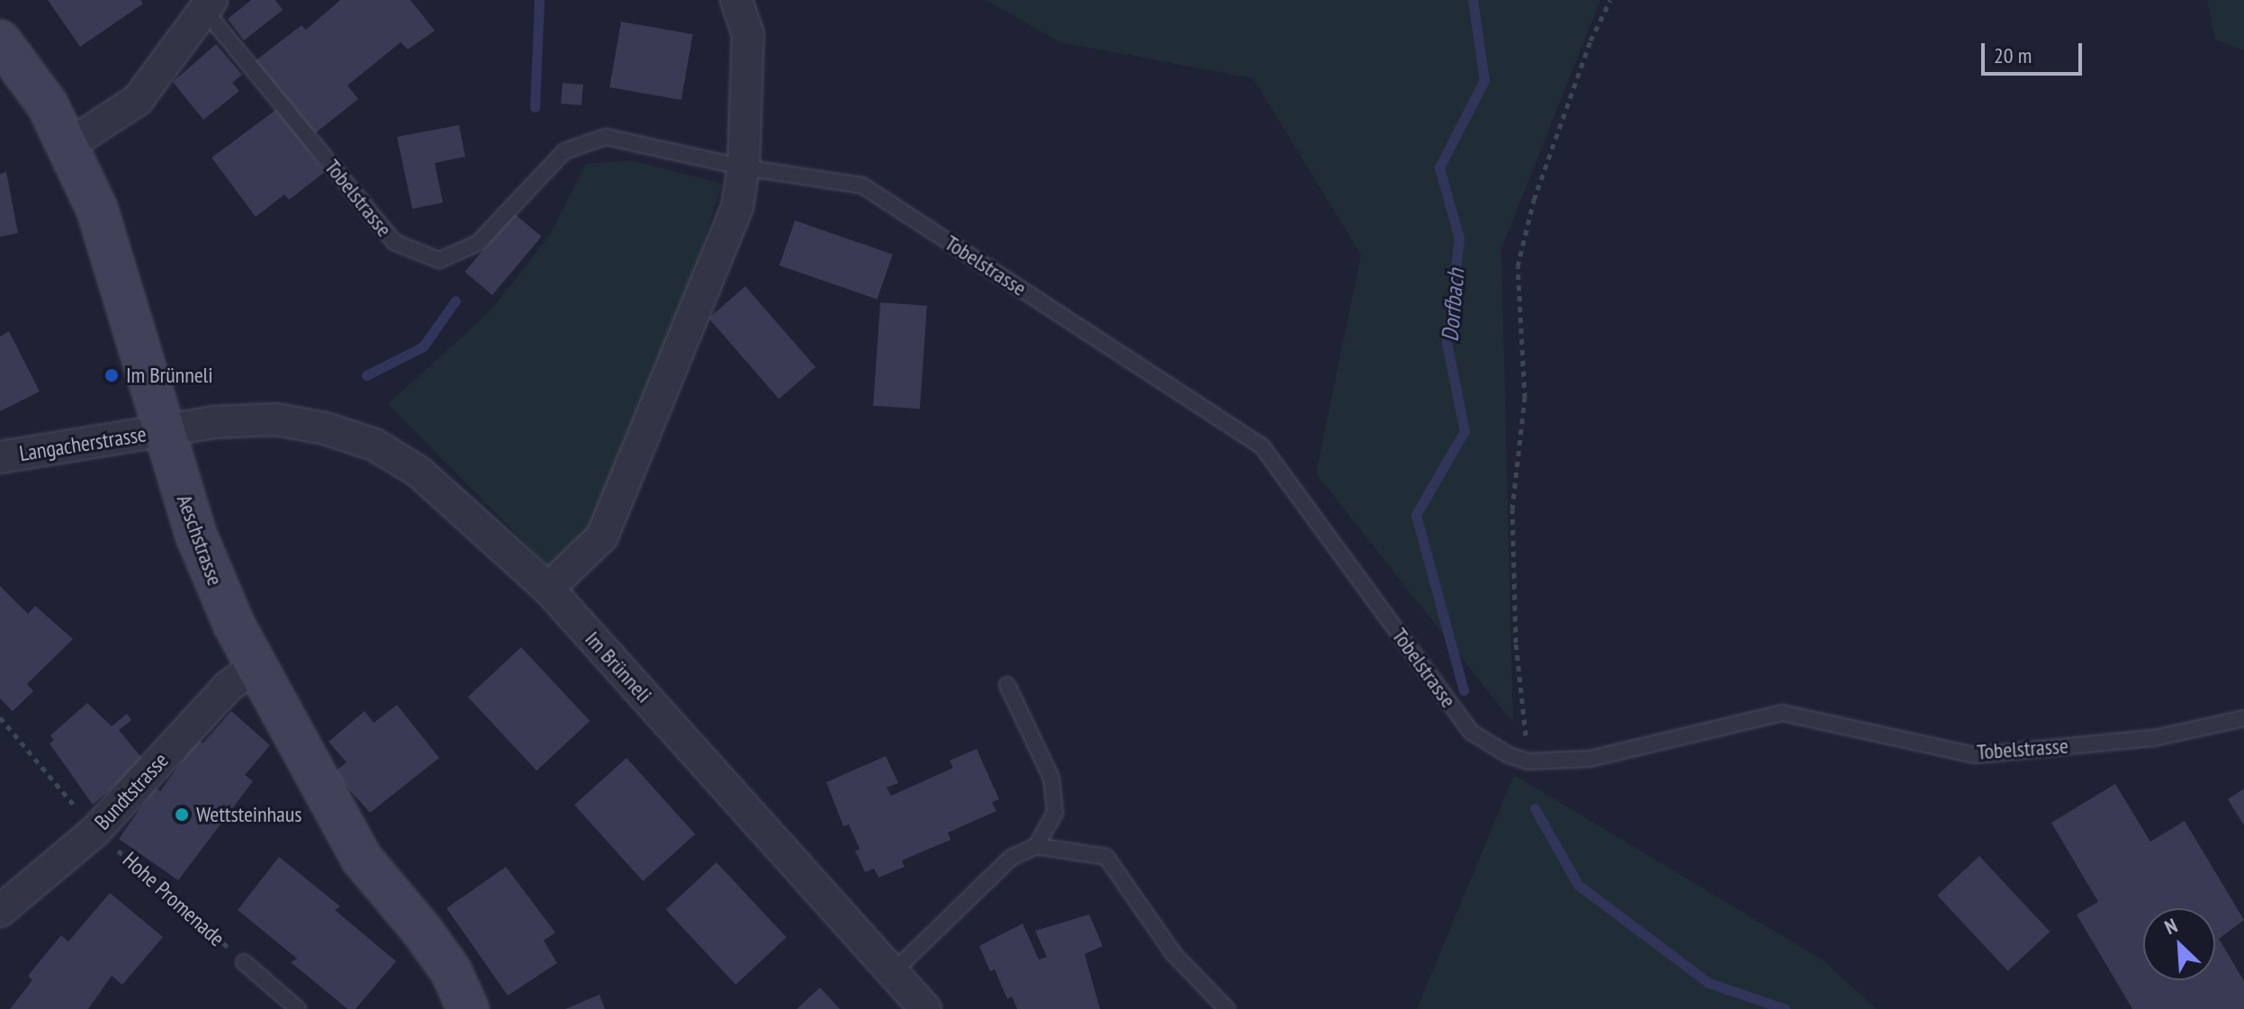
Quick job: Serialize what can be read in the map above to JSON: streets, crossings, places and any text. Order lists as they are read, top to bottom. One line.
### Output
{"streets":{"main road":["Aeschstrasse"],"street":["Langacherstrasse","Im Brünneli","Bundtstrasse"],"lane":["Tobelstrasse","Hohe Promenade"]},"crossings":[["Langacherstrasse","Aeschstrasse"],["Langacherstrasse","Im Brünneli"],["Aeschstrasse","Im Brünneli"],["Aeschstrasse","Bundtstrasse"],["Bundtstrasse","Hohe Promenade"]],"water":["Dorfbach"],"places":["Im Brünneli","Wettsteinhaus"],"scale_bar":"20 m","north":"top left"}
